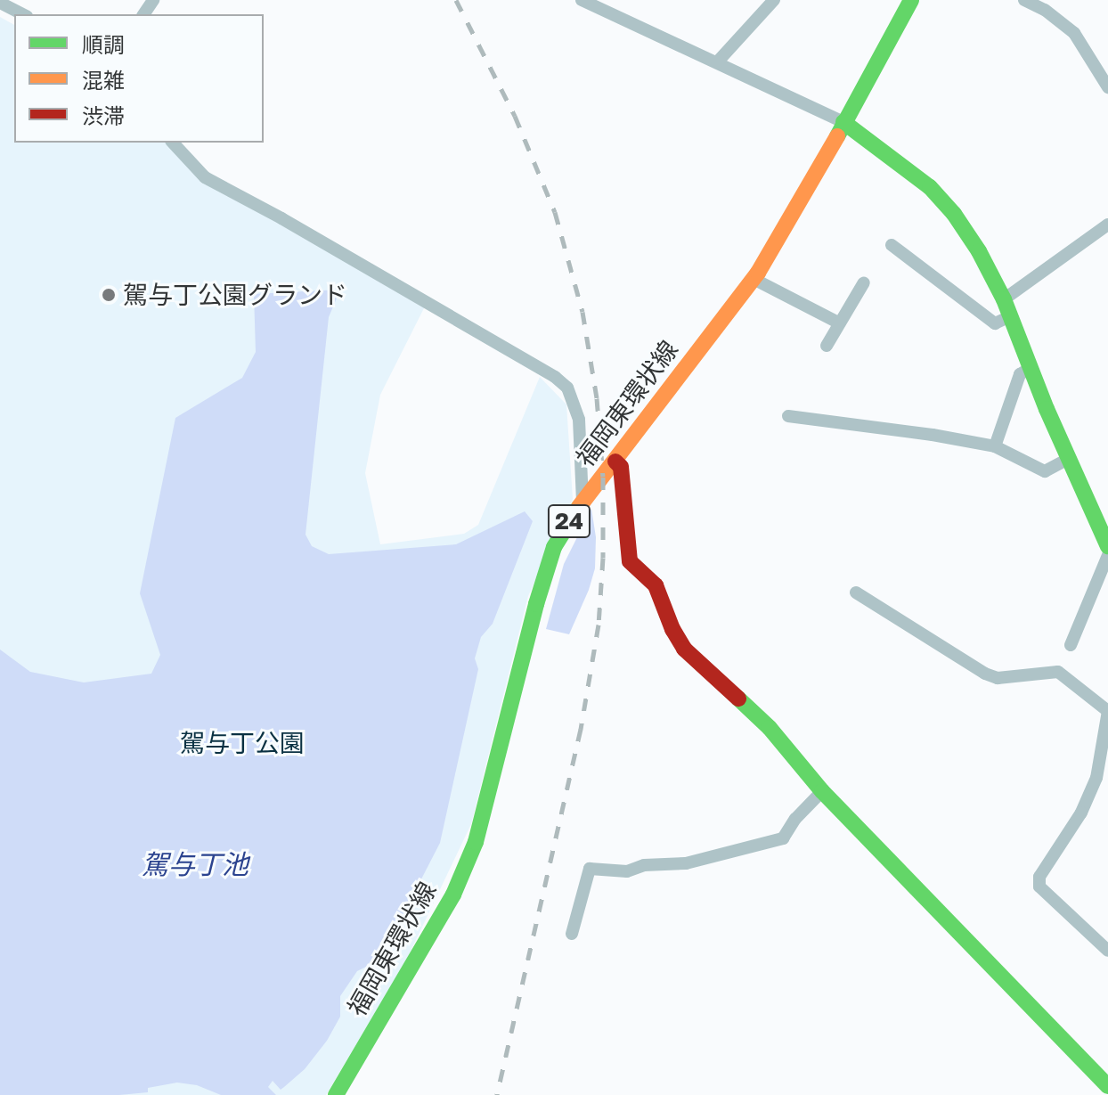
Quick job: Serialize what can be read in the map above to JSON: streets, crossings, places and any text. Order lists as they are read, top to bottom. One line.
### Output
{"streets":{"street":["福岡東環状線","24"]},"water":["駕与丁池"],"parks":["駕与丁公園"],"places":["駕与丁公園グランド"],"legend":["順調","混雑","渋滞"]}
